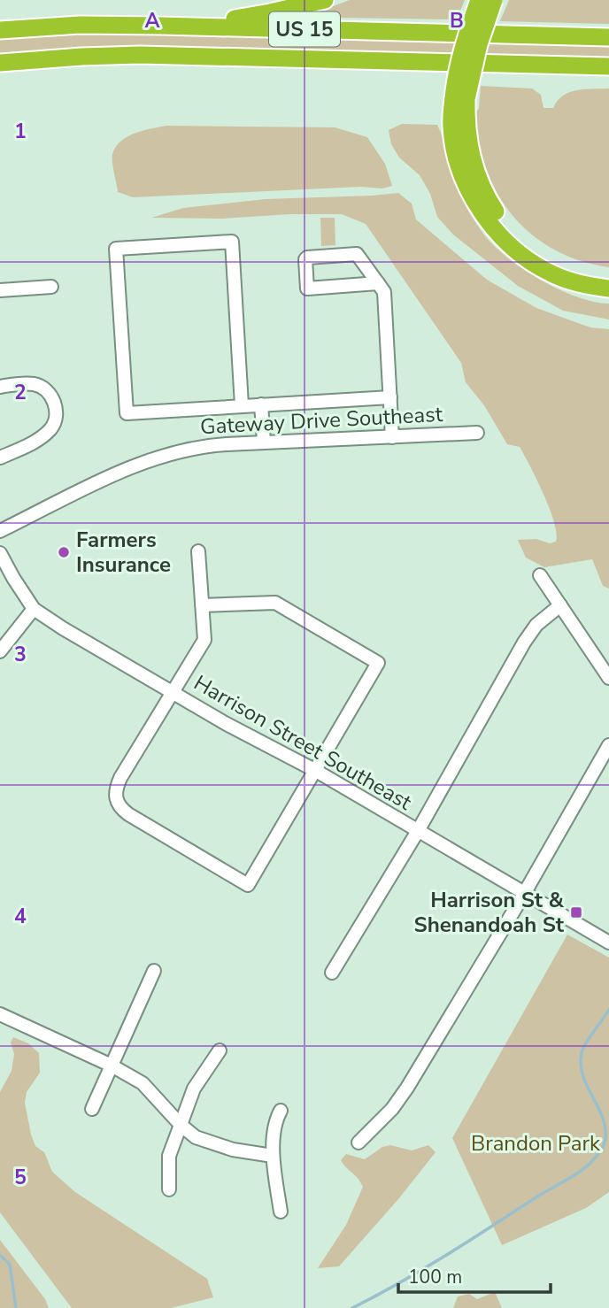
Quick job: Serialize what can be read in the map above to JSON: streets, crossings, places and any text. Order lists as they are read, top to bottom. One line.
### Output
{"streets":{"highway":["US 15"],"street":["Gateway Drive Southeast","Harrison Street Southeast"]},"parks":["Brandon Park"],"places":{"other":["Farmers Insurance"],"transit":["Harrison St & Shenandoah St"]},"scale_bar":"100 m","grid":{"columns":["A","B"],"rows":["1","2","3","4","5"]}}
